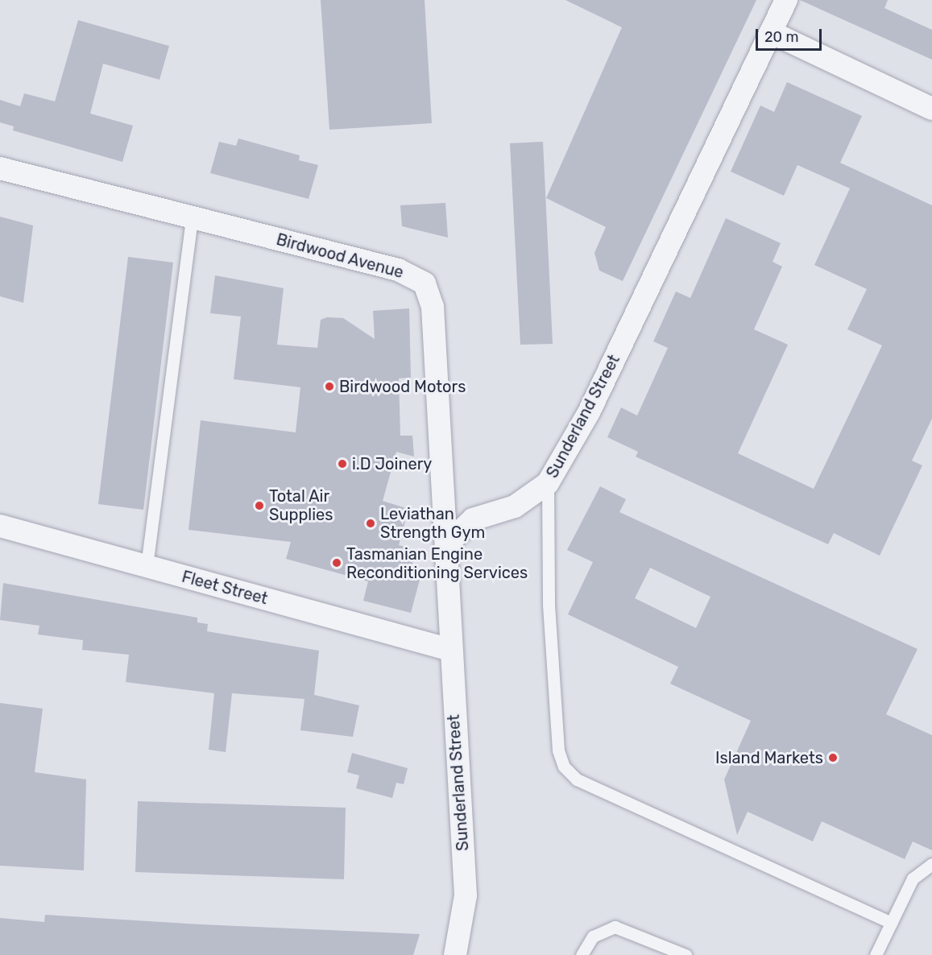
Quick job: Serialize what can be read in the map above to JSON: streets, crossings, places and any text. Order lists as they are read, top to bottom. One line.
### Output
{"streets":{"street":["Birdwood Avenue","Sunderland Street","Fleet Street"]},"crossings":[["Birdwood Avenue","Sunderland Street"],["Sunderland Street","Fleet Street"]],"places":["Birdwood Motors","i.D Joinery","Total Air Supplies","Leviathan Strength Gym","Tasmanian Engine Reconditioning Services","Island Markets"],"scale_bar":"20 m"}
